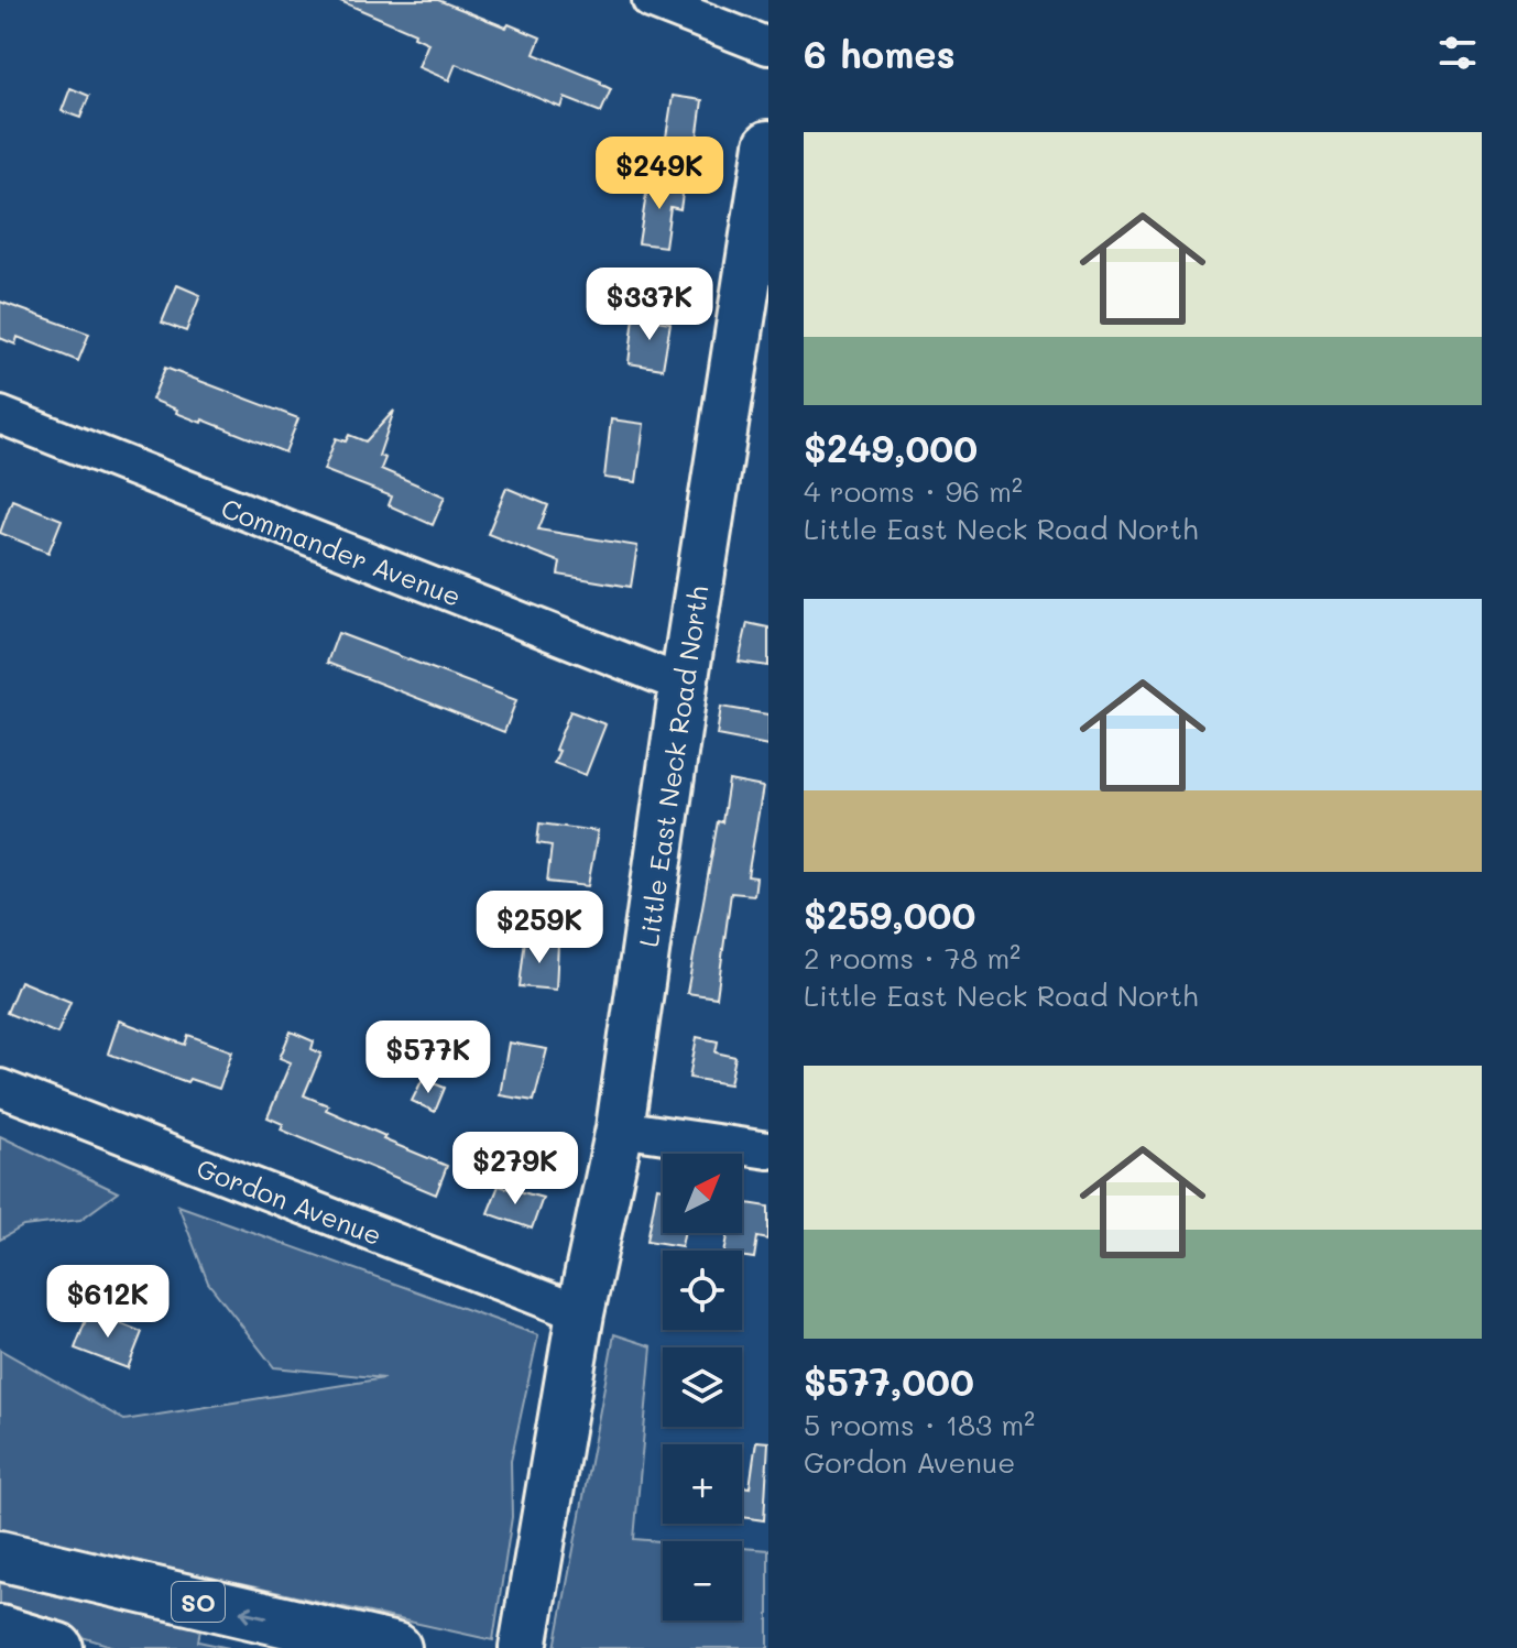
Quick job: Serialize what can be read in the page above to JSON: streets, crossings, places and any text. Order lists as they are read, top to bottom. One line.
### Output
{"streets":{"highway":["SO"],"main road":["Little East Neck Road North"],"street":["Commander Avenue","Gordon Avenue"]},"crossings":[["Commander Avenue","Little East Neck Road North"],["Little East Neck Road North","Gordon Avenue"]],"north":"top right","page":{"heading":"6 homes","list":[{"name":"$249,000","note":"4 rooms · 96 m² · Little East Neck Road North"},{"name":"$259,000","note":"2 rooms · 78 m² · Little East Neck Road North"},{"name":"$577,000","note":"5 rooms · 183 m² · Gordon Avenue"}],"price":["$249K","$337K","$259K","$577K","$279K","$612K"],"map_buttons":["+","−"]}}
